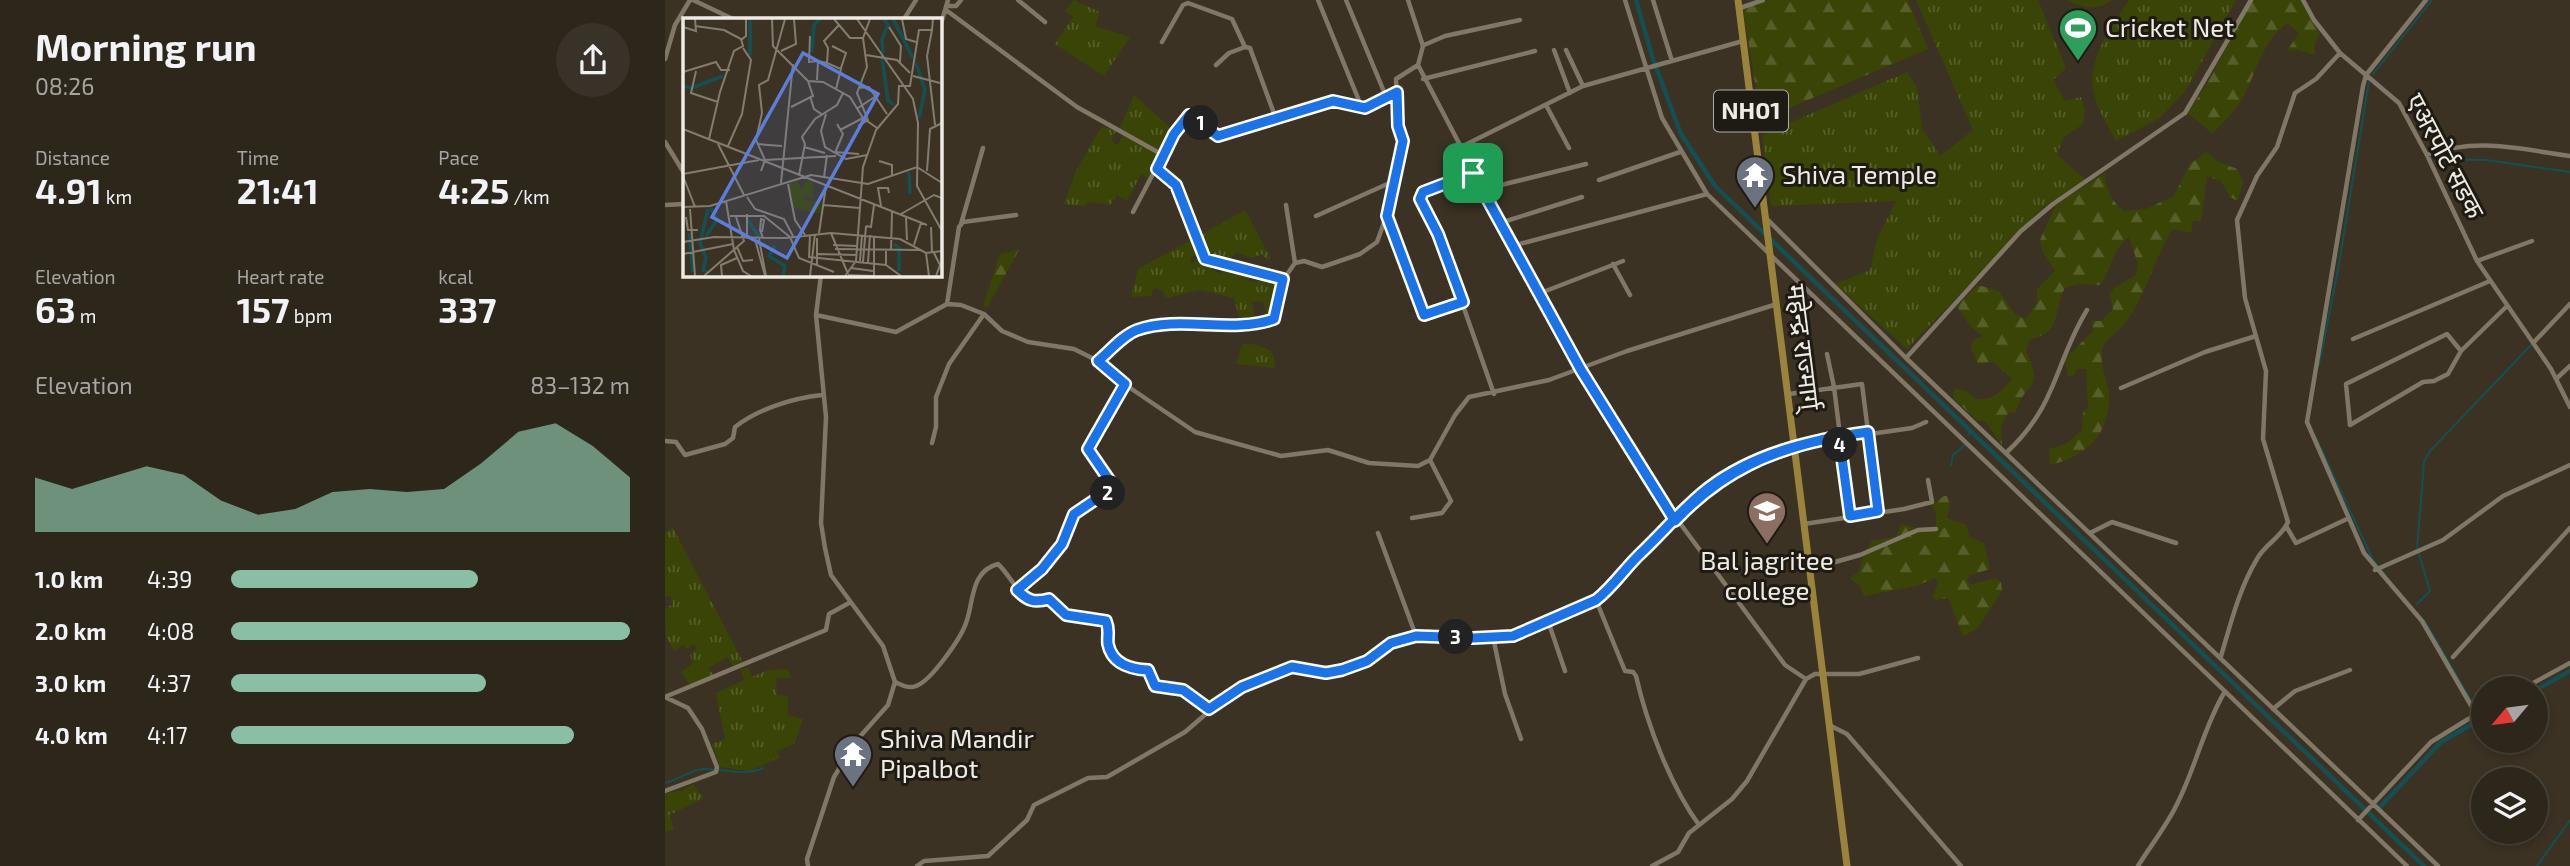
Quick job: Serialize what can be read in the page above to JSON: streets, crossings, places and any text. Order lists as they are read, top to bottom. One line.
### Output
{"streets":{"highway":["NH01","महेन्द्र राज्मार्ग्"],"street":["एअरपोर्ट सडक"]},"places":{"sports":["Cricket Net"],"temple":["Shiva Temple","Shiva Mandir Pipalbot"],"school or university":["Bal jagritee college"]},"north":"bottom left","page":{"heading":["Morning run","08:26"],"pins":["1","4","2","3"],"stats":[["Distance","4.91 km"],["Time","21:41"],["Pace","4:25 /km"],["Elevation","63 m"],["Heart rate","157 bpm"],["kcal","337"]],"chart":["Elevation","83–132 m"],"list":[{"name":"1.0 km","note":"4:39"},{"name":"2.0 km","note":"4:08"},{"name":"3.0 km","note":"4:37"},{"name":"4.0 km","note":"4:17"}]}}
